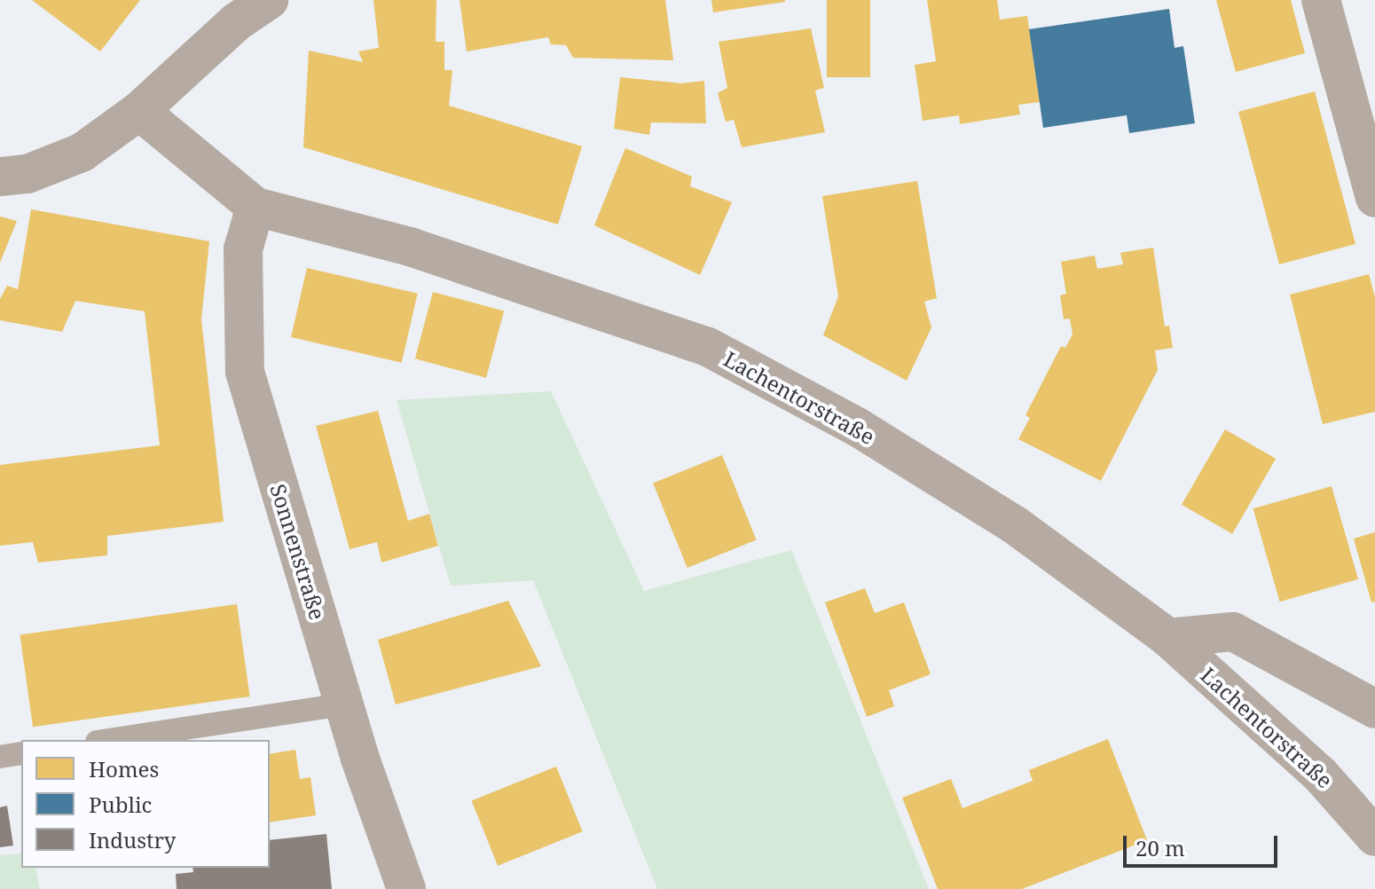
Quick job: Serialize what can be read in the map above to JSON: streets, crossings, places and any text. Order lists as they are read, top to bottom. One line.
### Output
{"streets":{"street":["Lachentorstraße","Sonnenstraße"]},"crossings":[["Lachentorstraße","Sonnenstraße"]],"legend":["Homes","Public","Industry"],"scale_bar":"20 m"}
